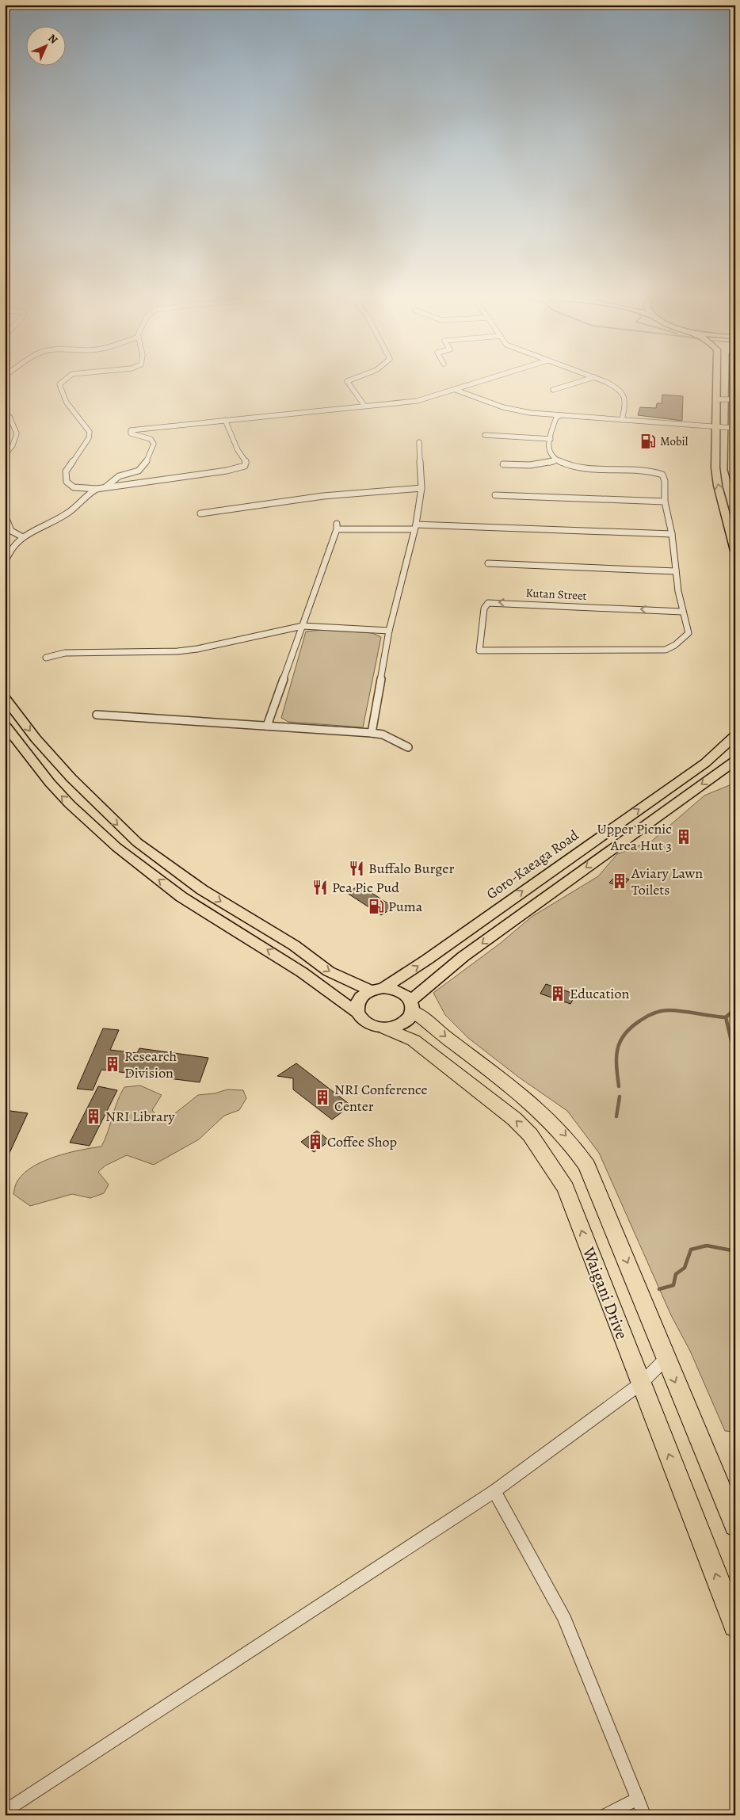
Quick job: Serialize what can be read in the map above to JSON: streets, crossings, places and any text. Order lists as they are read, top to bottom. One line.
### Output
{"streets":{"highway":["Waigani Drive"],"main road":["Goro-Kaeaga Road"],"street":["Kutan Street"]},"crossings":[["Goro-Kaeaga Road","Waigani Drive"]],"places":{"fuel station":["Mobil","Puma"],"building":["Upper Picnic Area Hut 3","Aviary Lawn Toilets","Education","Research Division","NRI Conference Center","NRI Library","Coffee Shop"],"restaurant":["Buffalo Burger","Pea Pie Pud"]},"north":"top right"}
